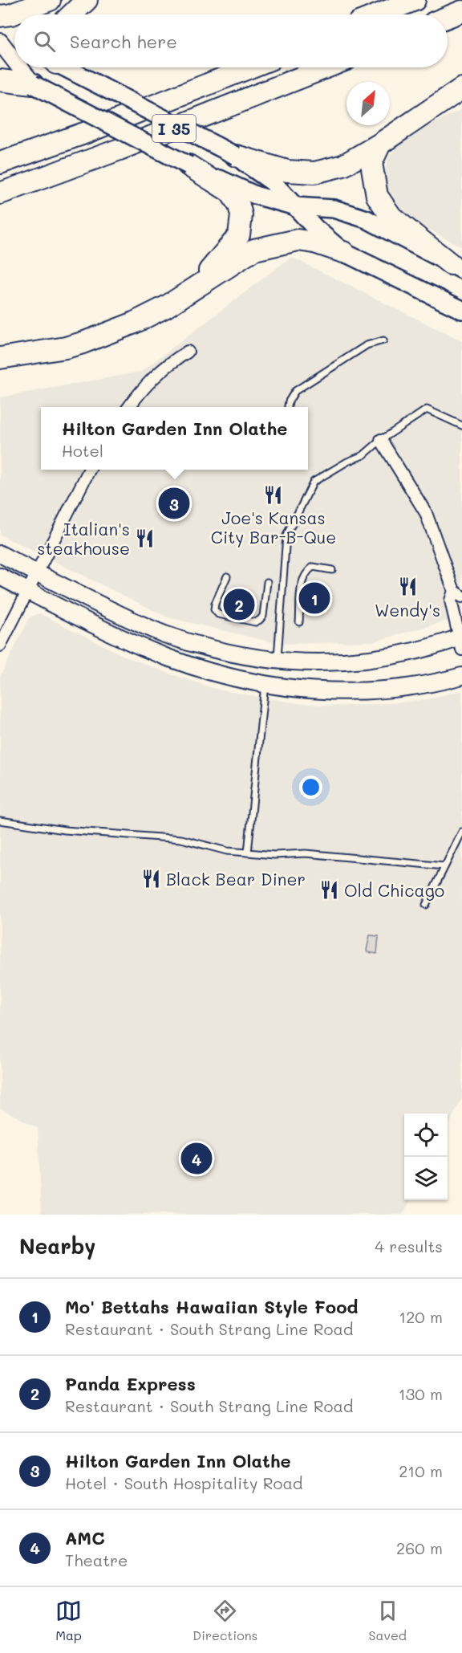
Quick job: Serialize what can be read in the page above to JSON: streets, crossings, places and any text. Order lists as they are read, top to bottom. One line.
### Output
{"streets":{"highway":["I 35"]},"places":{"restaurant":["Joe's Kansas City Bar-B-Que","Italian's steakhouse","Wendy's","Black Bear Diner","Old Chicago"]},"north":"top right","page":{"search":"Search here","popup":["Hilton Garden Inn Olathe","Hotel"],"pins":["3","1","2","4"],"heading":["Nearby","4 results"],"list":[{"mark":"1","name":"Mo' Bettahs Hawaiian Style Food","note":"Restaurant · South Strang Line Road","value":"120 m"},{"mark":"2","name":"Panda Express","note":"Restaurant · South Strang Line Road","value":"130 m"},{"mark":"3","name":"Hilton Garden Inn Olathe","note":"Hotel · South Hospitality Road","value":"210 m"},{"mark":"4","name":"AMC","note":"Theatre","value":"260 m"}],"nav":["Map","Directions","Saved"]}}
